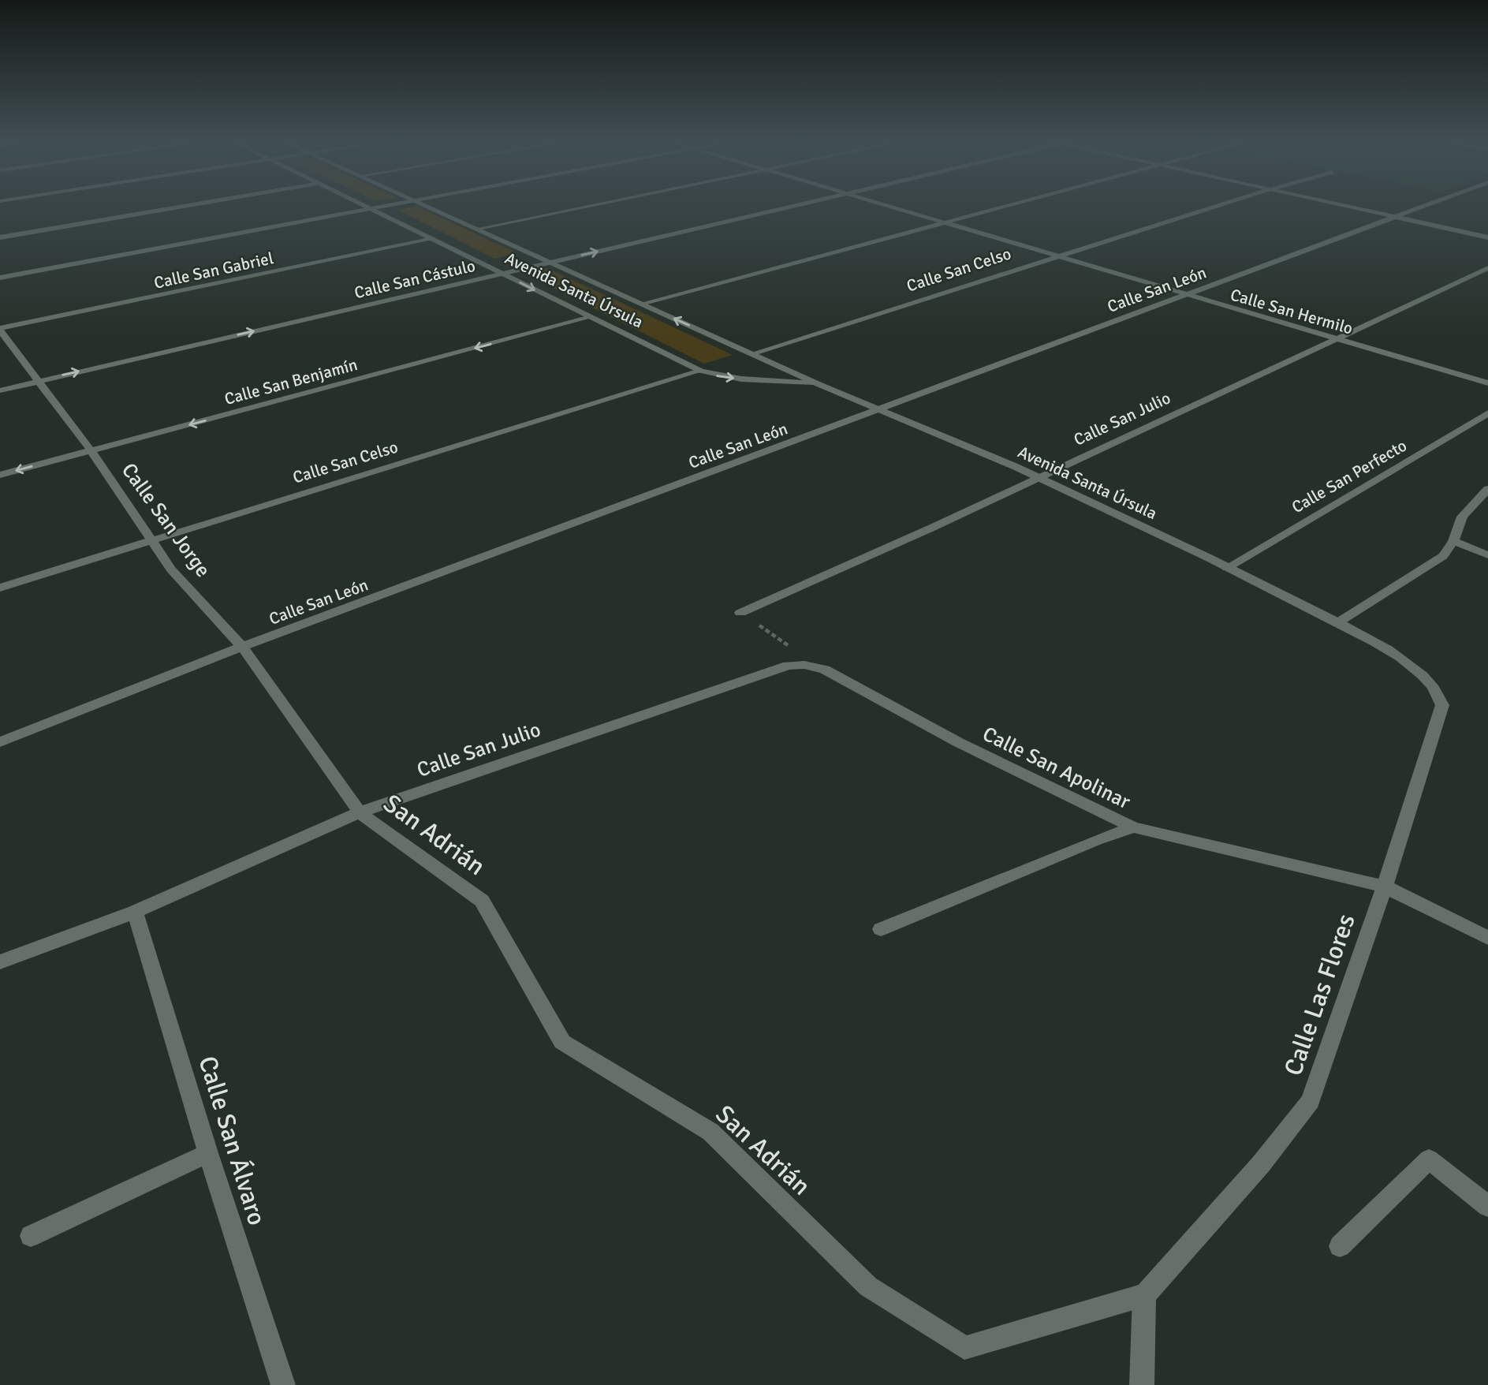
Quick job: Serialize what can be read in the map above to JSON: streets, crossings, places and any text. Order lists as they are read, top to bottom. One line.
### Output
{"streets":{"street":["Calle San Celso","Calle San Gabriel","Calle San Cástulo","Calle San León","Avenida Santa Úrsula","Calle San Hermilo","Calle San Benjamín","Calle San Julio","Calle San Perfecto","Calle San Jorge","Calle San Apolinar","San Adrián","Calle Las Flores","Calle San Álvaro"]},"crossings":[["Calle San Celso","Avenida Santa Úrsula"],["Calle San Celso","Calle San Hermilo"],["Calle San Celso","Calle San Jorge"],["Calle San Gabriel","Avenida Santa Úrsula"],["Calle San Gabriel","Calle San Jorge"],["Calle San Cástulo","Avenida Santa Úrsula"],["Calle San Cástulo","Calle San Jorge"],["Calle San León","Avenida Santa Úrsula"],["Calle San León","Calle San Hermilo"],["Calle San León","Calle San Jorge"],["Avenida Santa Úrsula","Calle San Benjamín"],["Avenida Santa Úrsula","Calle San Julio"],["Avenida Santa Úrsula","Calle San Perfecto"],["Avenida Santa Úrsula","Calle Las Flores"],["Calle San Hermilo","Calle San Julio"],["Calle San Benjamín","Calle San Jorge"],["Calle San Julio","Calle San Jorge"],["Calle San Julio","Calle San Apolinar"],["Calle San Julio","San Adrián"],["Calle San Julio","Calle San Álvaro"],["Calle San Jorge","San Adrián"],["Calle San Apolinar","Calle Las Flores"],["San Adrián","Calle Las Flores"]],"one_way":["Calle San Benjamín"]}
